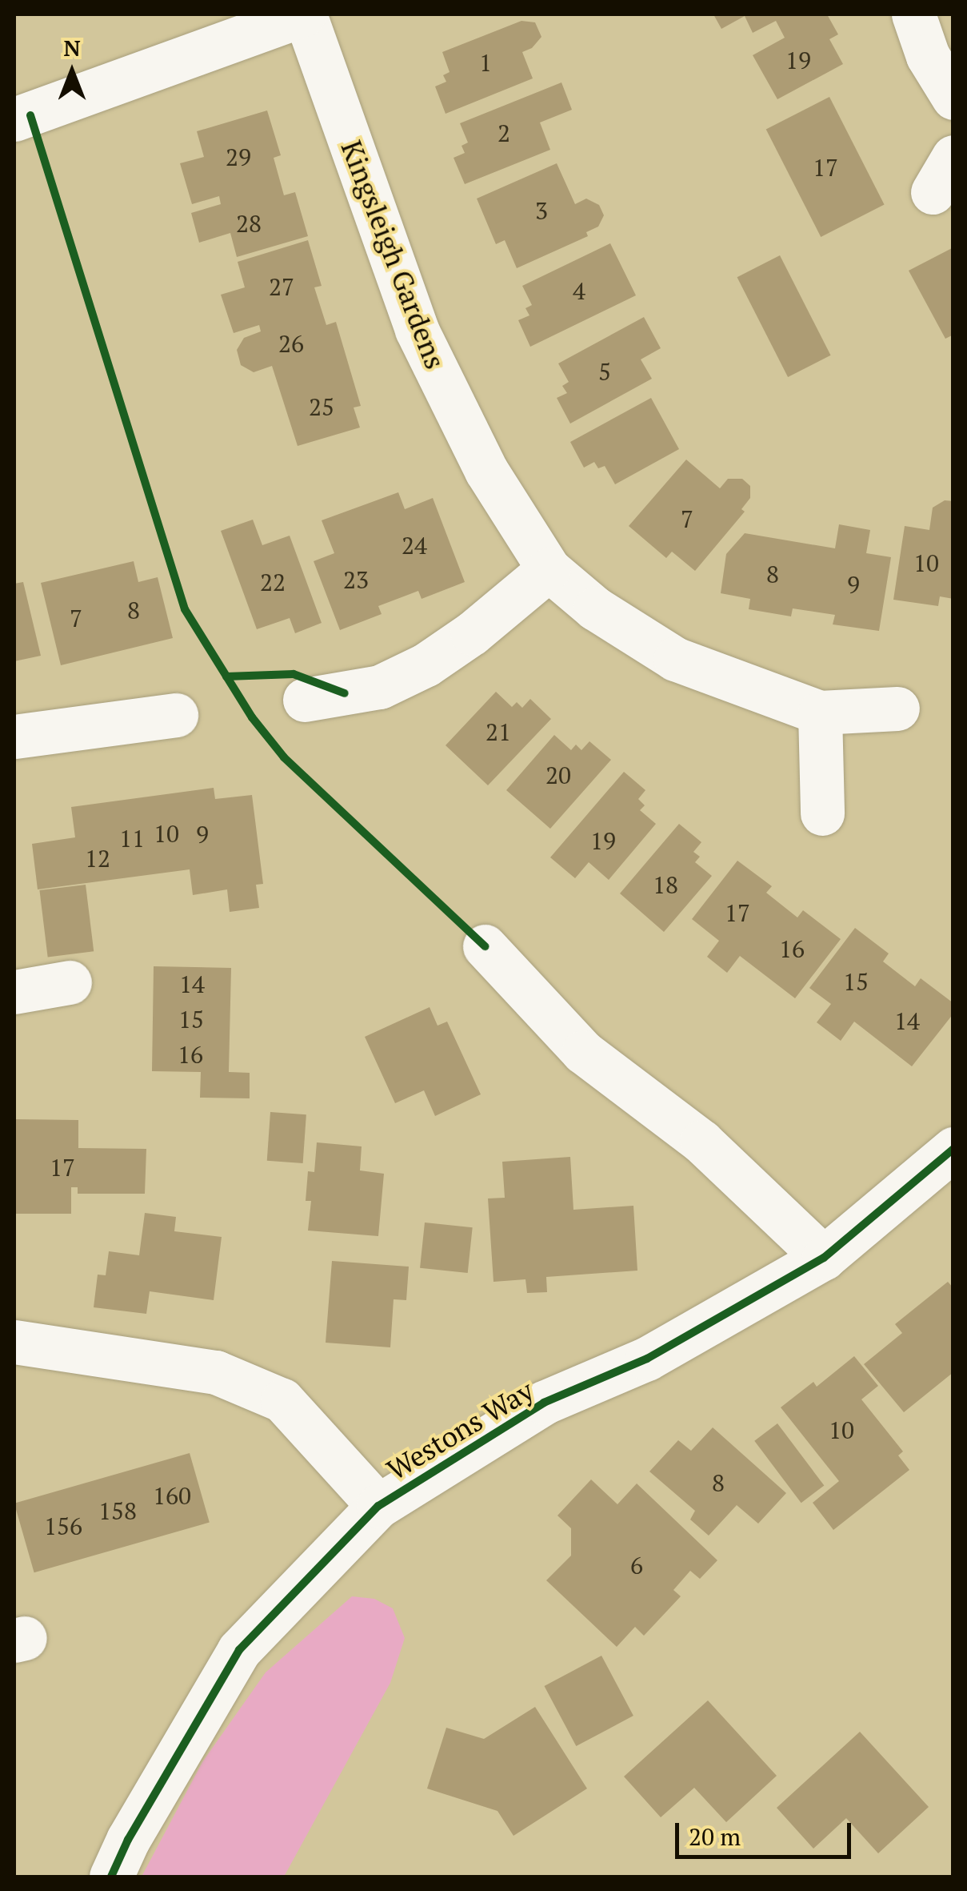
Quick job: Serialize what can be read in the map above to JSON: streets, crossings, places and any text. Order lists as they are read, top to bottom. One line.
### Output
{"streets":{"street":["Kingsleigh Gardens","Westons Way"]},"house_numbers":["19","1","2","29","17","3","28","27","4","26","5","25","7","24","10","8","23","22","9","8","7","21","20","10","9","11","19","12","18","17","16","15","14","15","14","16","17","10","8","160","158","156","6"],"scale_bar":"20 m","north":"top"}
